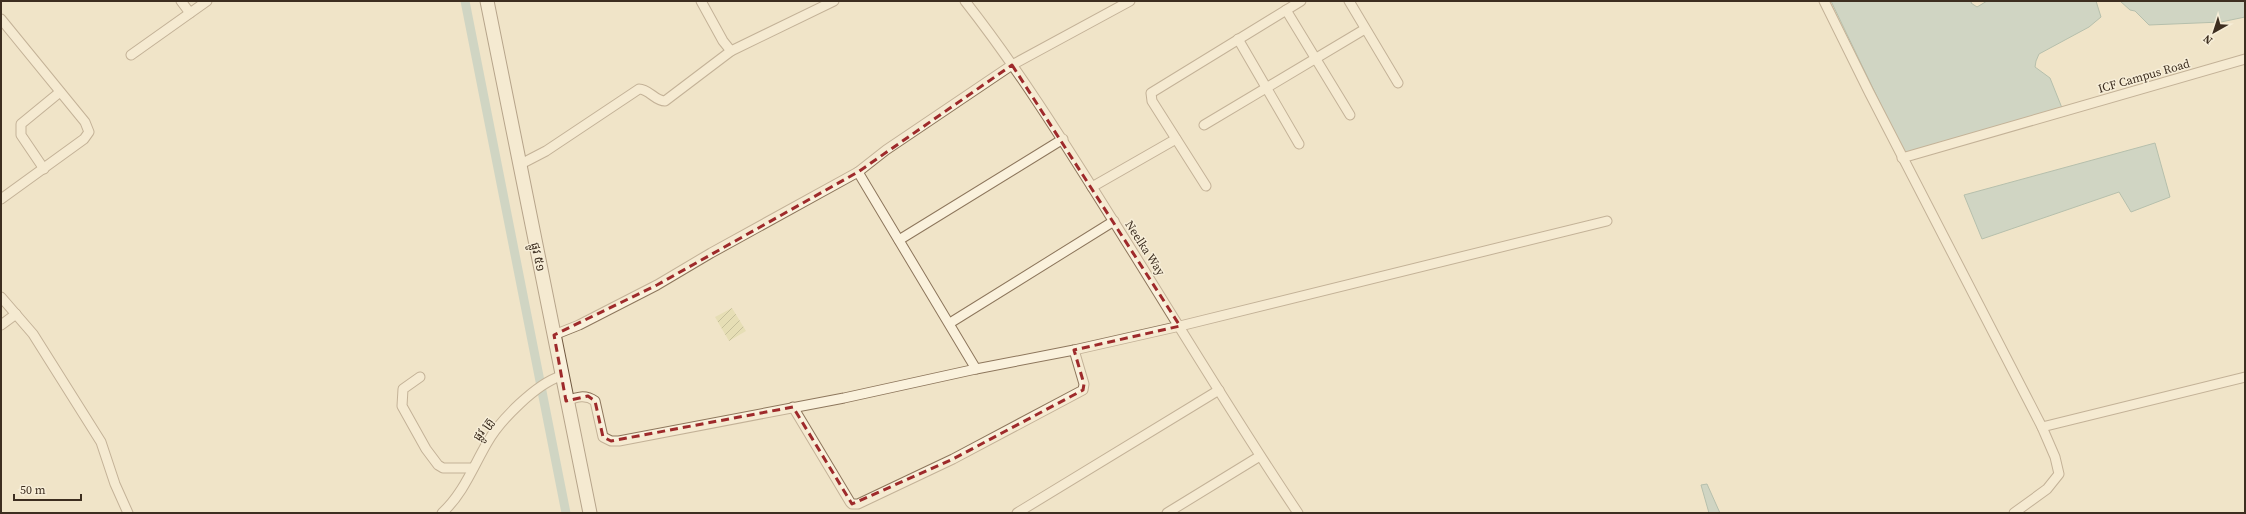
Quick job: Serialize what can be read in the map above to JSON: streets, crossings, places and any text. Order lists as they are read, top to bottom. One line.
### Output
{"streets":{"main road":["ផ្លូវ ៥១"],"street":["ICF Campus Road","Neelka Way","ផ្លូវ គ្រូ"]},"crossings":[["ផ្លូវ ៥១","ផ្លូវ គ្រូ"]],"scale_bar":"50 m","north":"bottom left"}
